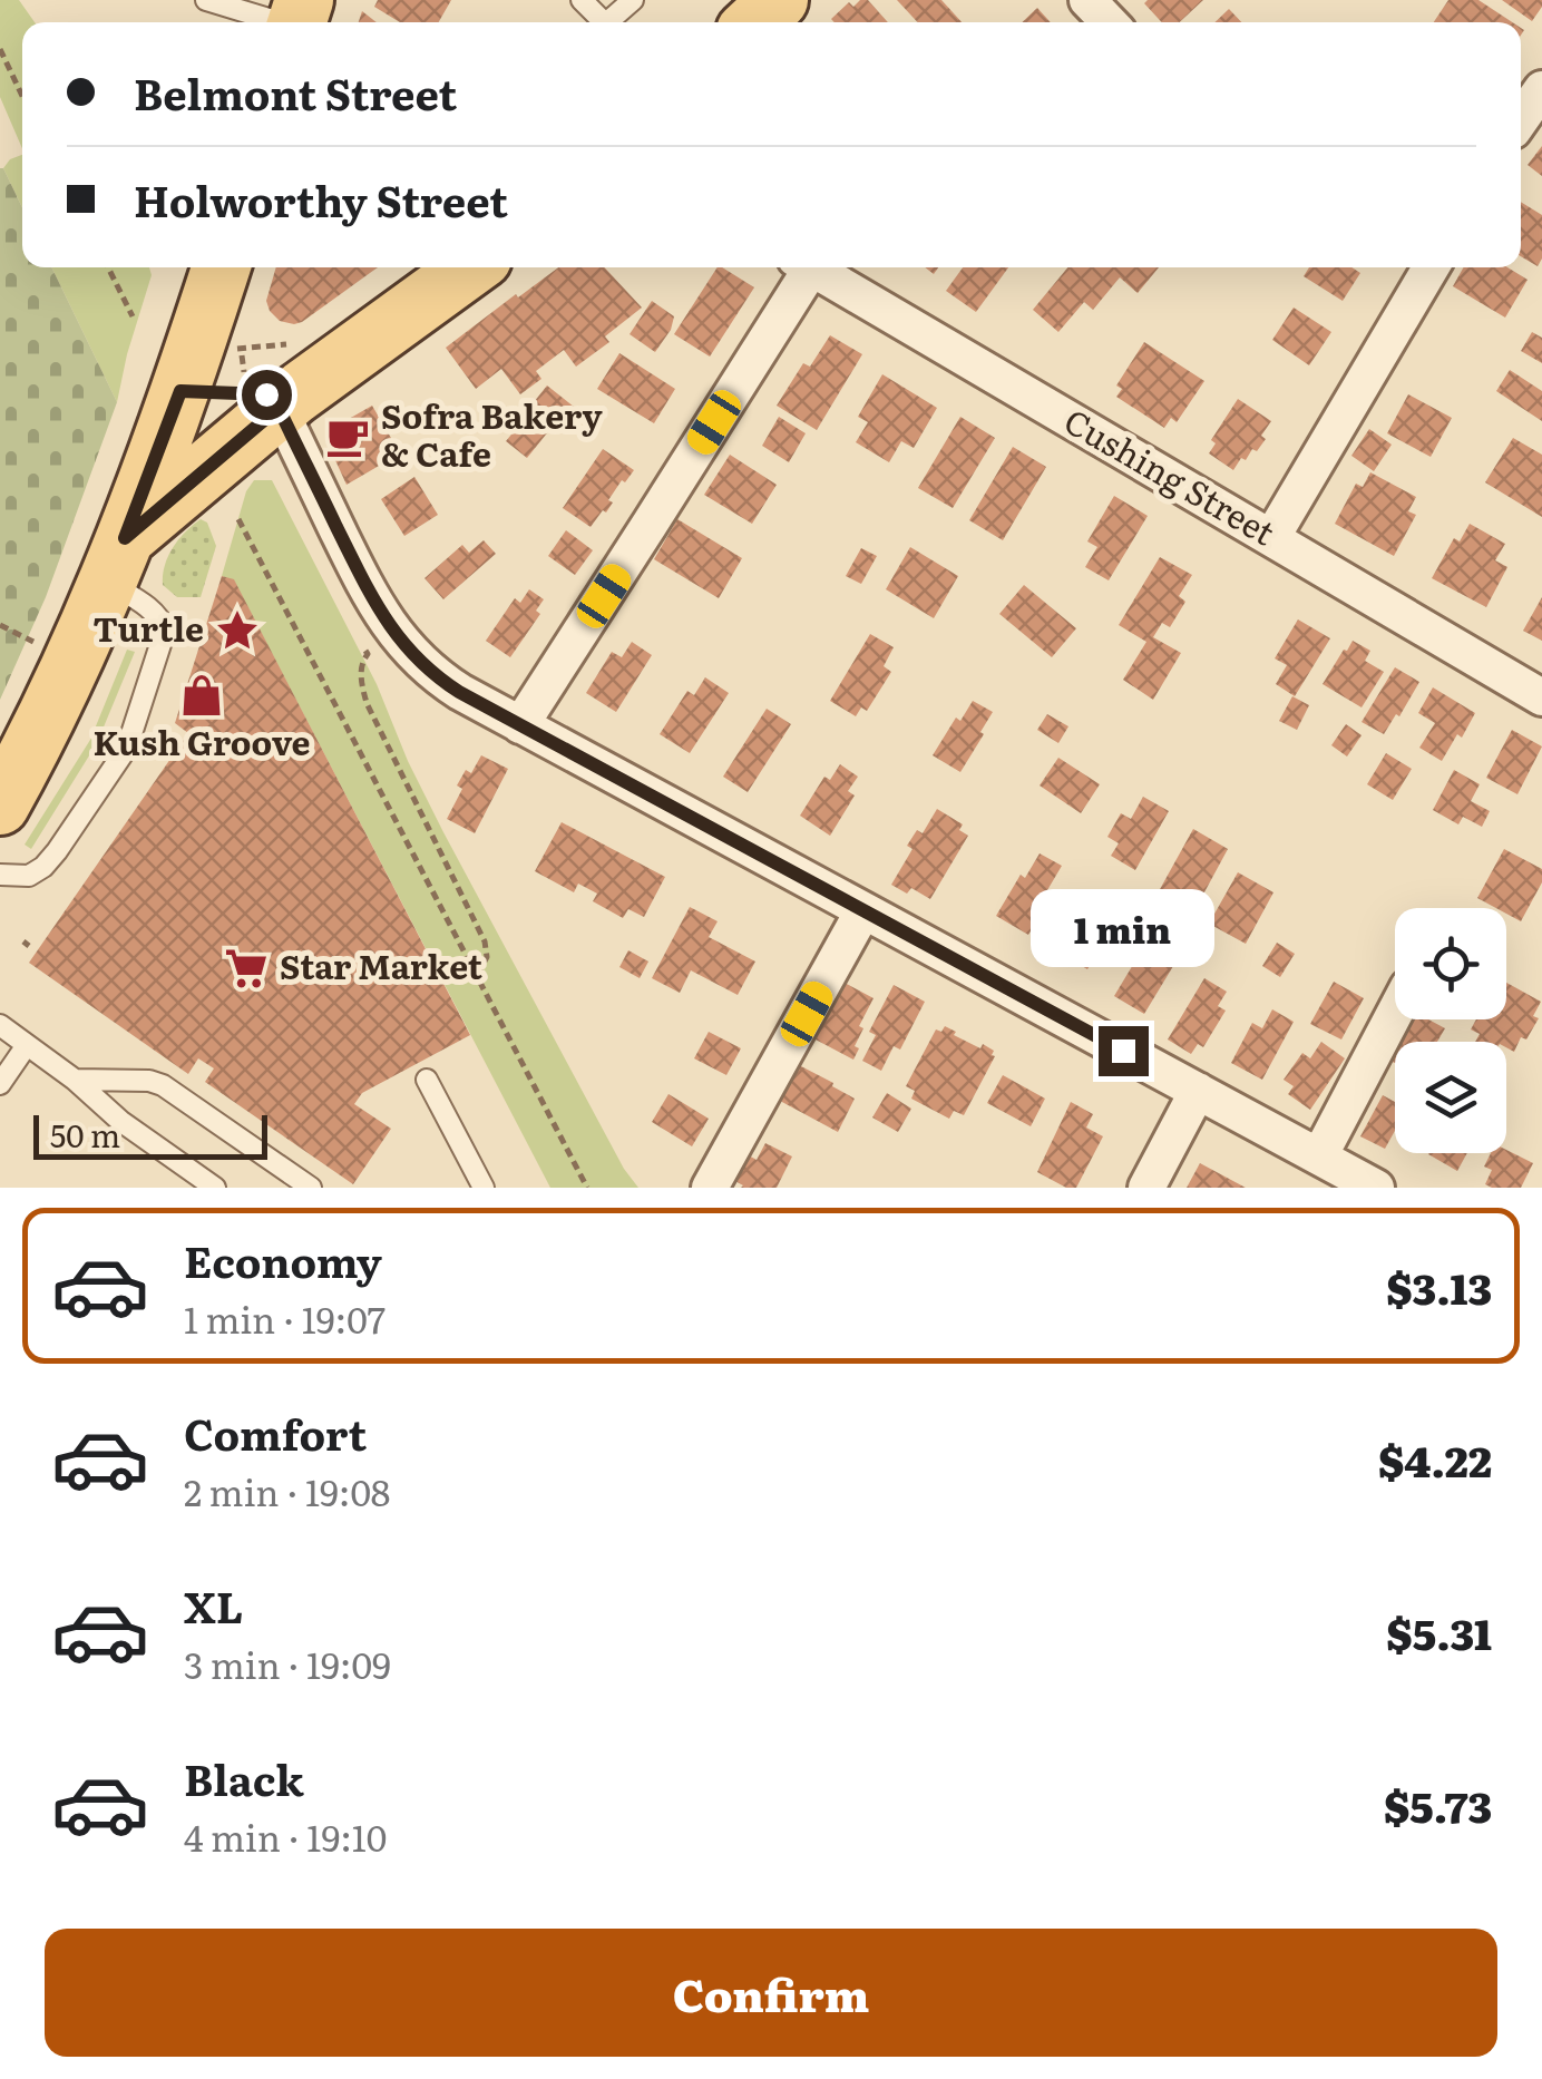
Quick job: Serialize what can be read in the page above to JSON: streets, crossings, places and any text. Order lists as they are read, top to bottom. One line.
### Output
{"streets":{"street":["Cushing Street"]},"places":{"cafe":["Sofra Bakery & Cafe"],"place":["Turtle"],"shop":["Kush Groove"],"supermarket":["Star Market"]},"scale_bar":"50 m","page":{"banner":["Belmont Street","Holworthy Street"],"bubble":"1 min","scale":"50 m","list":[{"name":"Economy","note":"1 min · 19:07","value":"$3.13"},{"name":"Comfort","note":"2 min · 19:08","value":"$4.22"},{"name":"XL","note":"3 min · 19:09","value":"$5.31"},{"name":"Black","note":"4 min · 19:10","value":"$5.73"}],"buttons":"Confirm"}}
